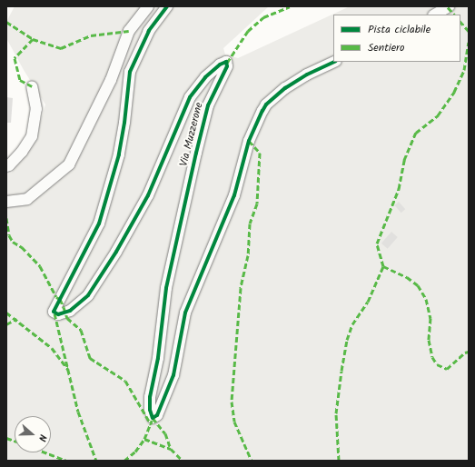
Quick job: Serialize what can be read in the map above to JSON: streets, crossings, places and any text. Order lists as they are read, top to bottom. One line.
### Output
{"streets":{"street":["Via Muzzerone"]},"legend":["Pista ciclabile","Sentiero"],"north":"right"}
